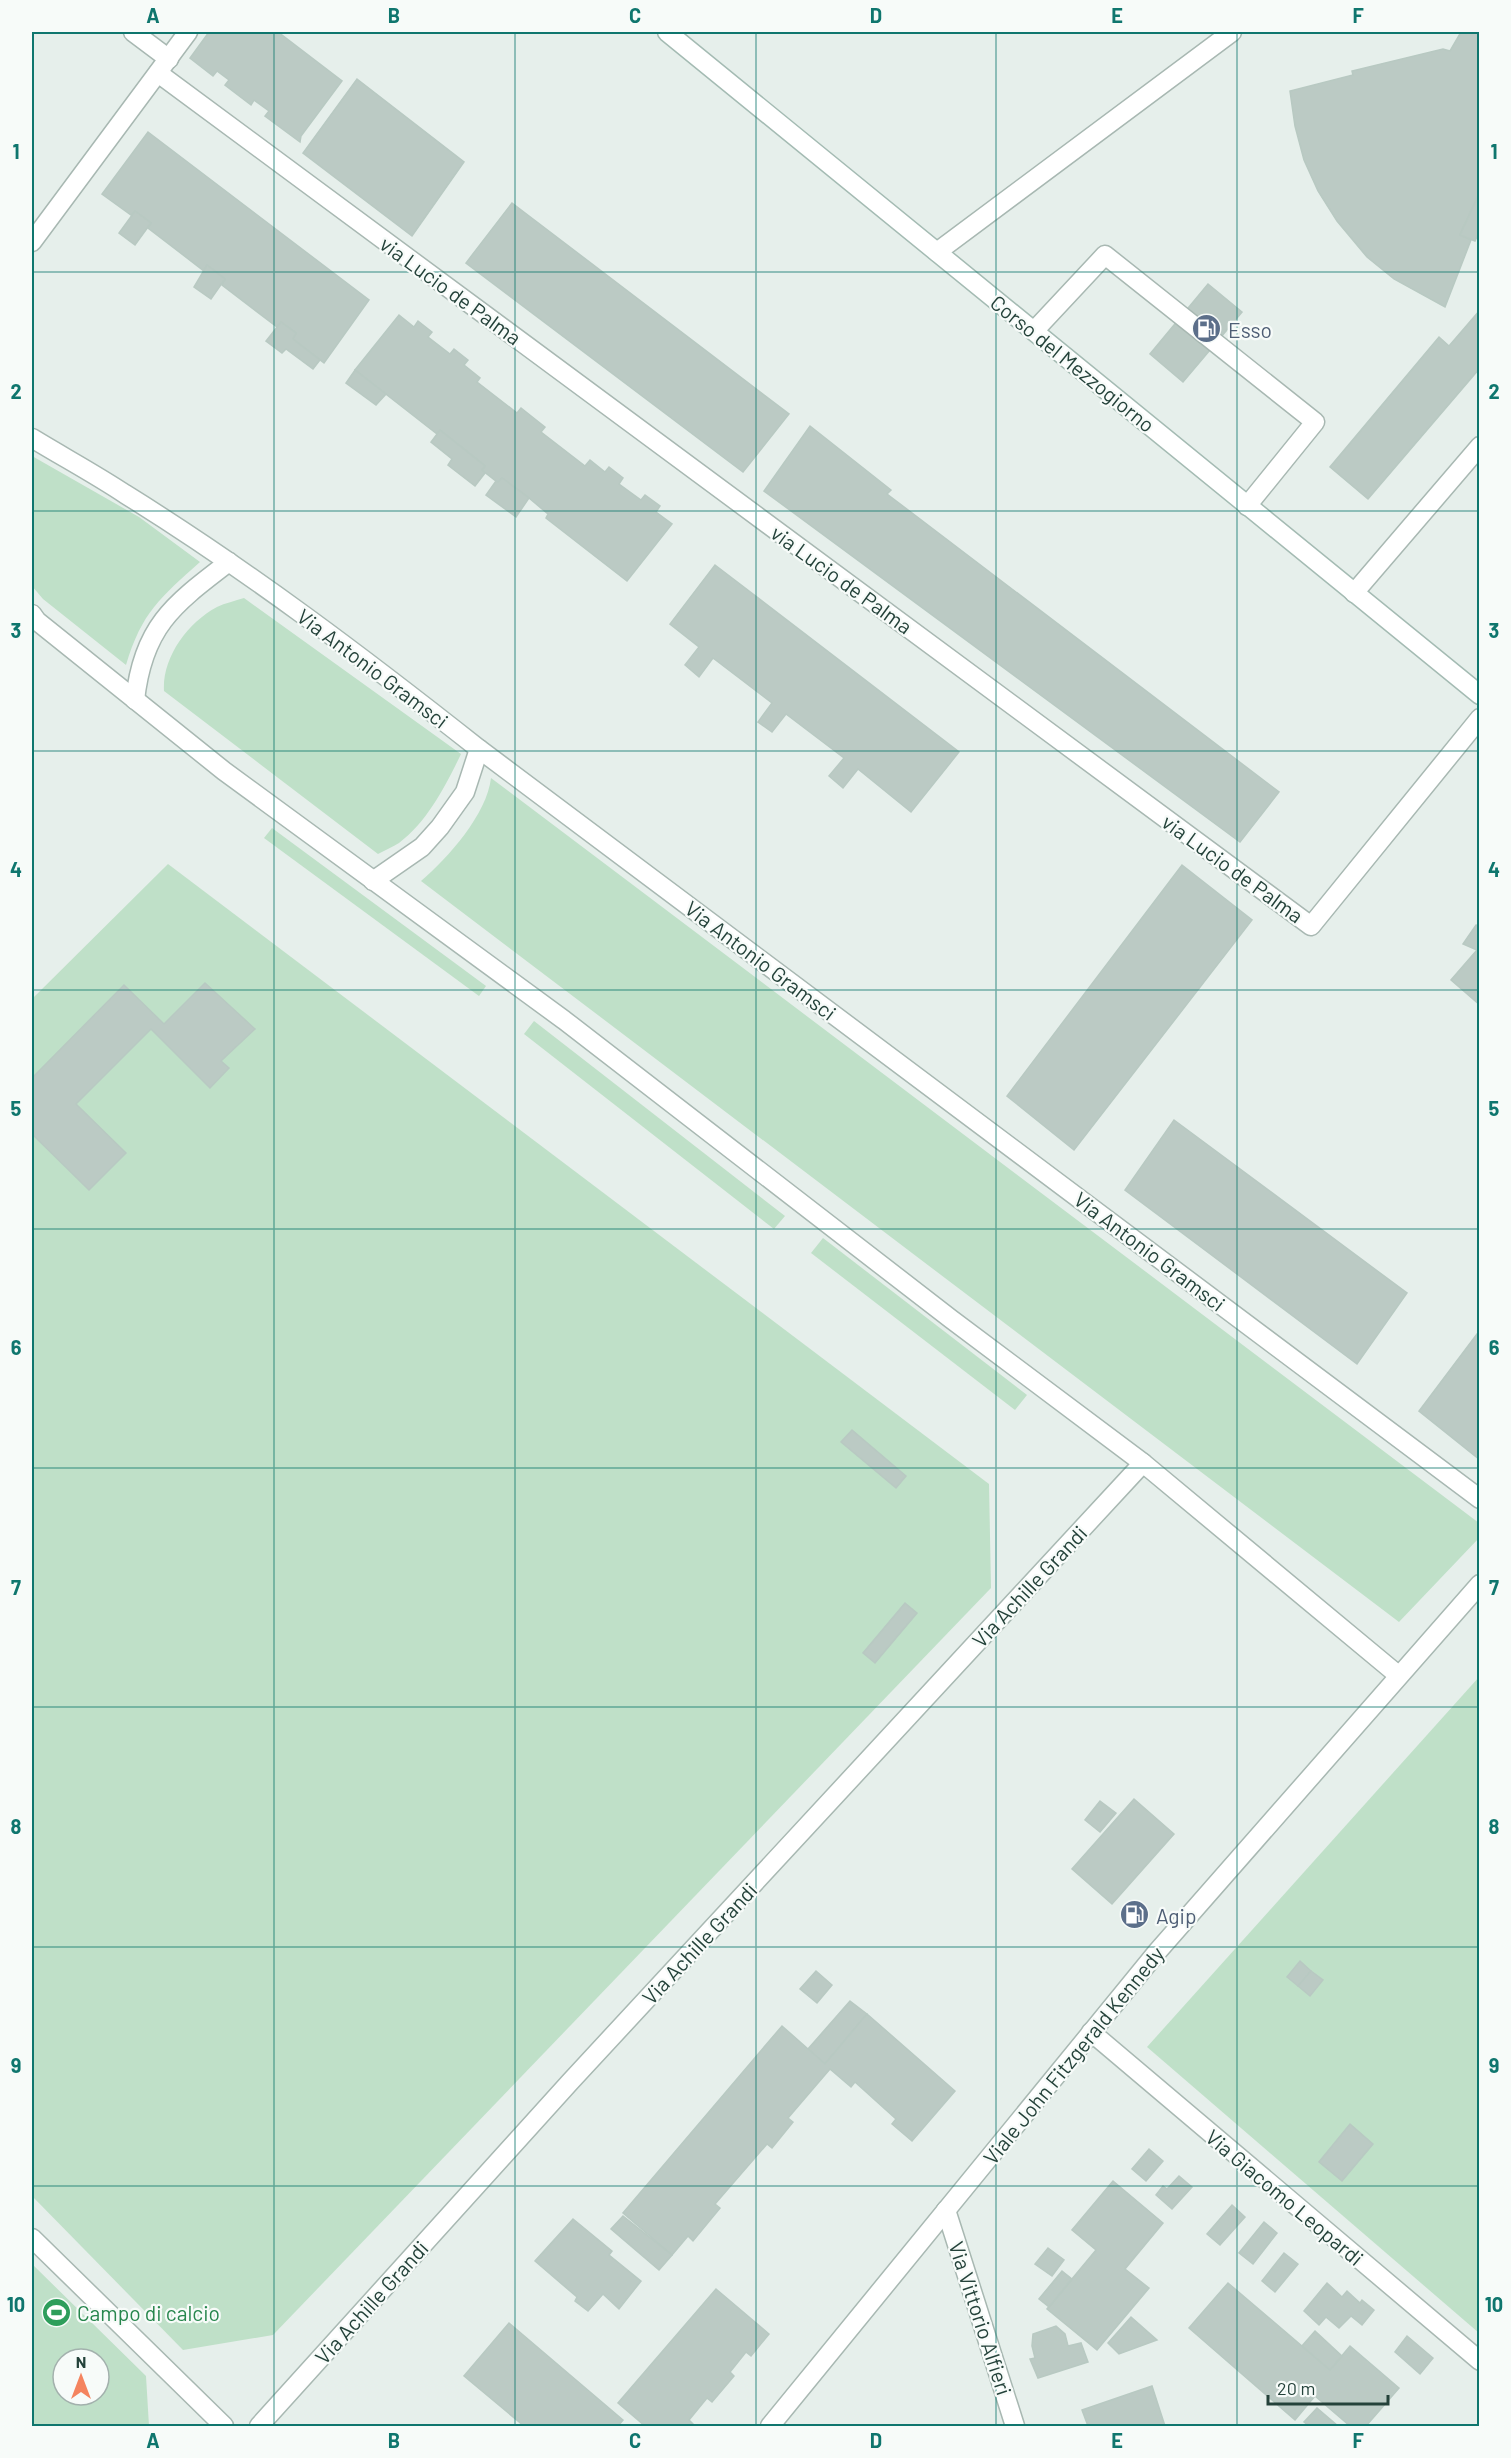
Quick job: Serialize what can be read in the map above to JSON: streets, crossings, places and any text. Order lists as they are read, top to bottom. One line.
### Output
{"streets":{"street":["via Lucio de Palma","Corso del Mezzogiorno","Via Antonio Gramsci","Via Achille Grandi","Viale John Fitzgerald Kennedy","Via Giacomo Leopardi","Via Vittorio Alfieri"]},"crossings":[["Viale John Fitzgerald Kennedy","Via Giacomo Leopardi"],["Viale John Fitzgerald Kennedy","Via Vittorio Alfieri"]],"places":{"fuel station":["Esso","Agip"],"sports":["Campo di calcio"]},"scale_bar":"20 m","north":"top","grid":{"columns":["A","B","C","D","E","F"],"rows":["1","2","3","4","5","6","7","8","9","10"]}}
